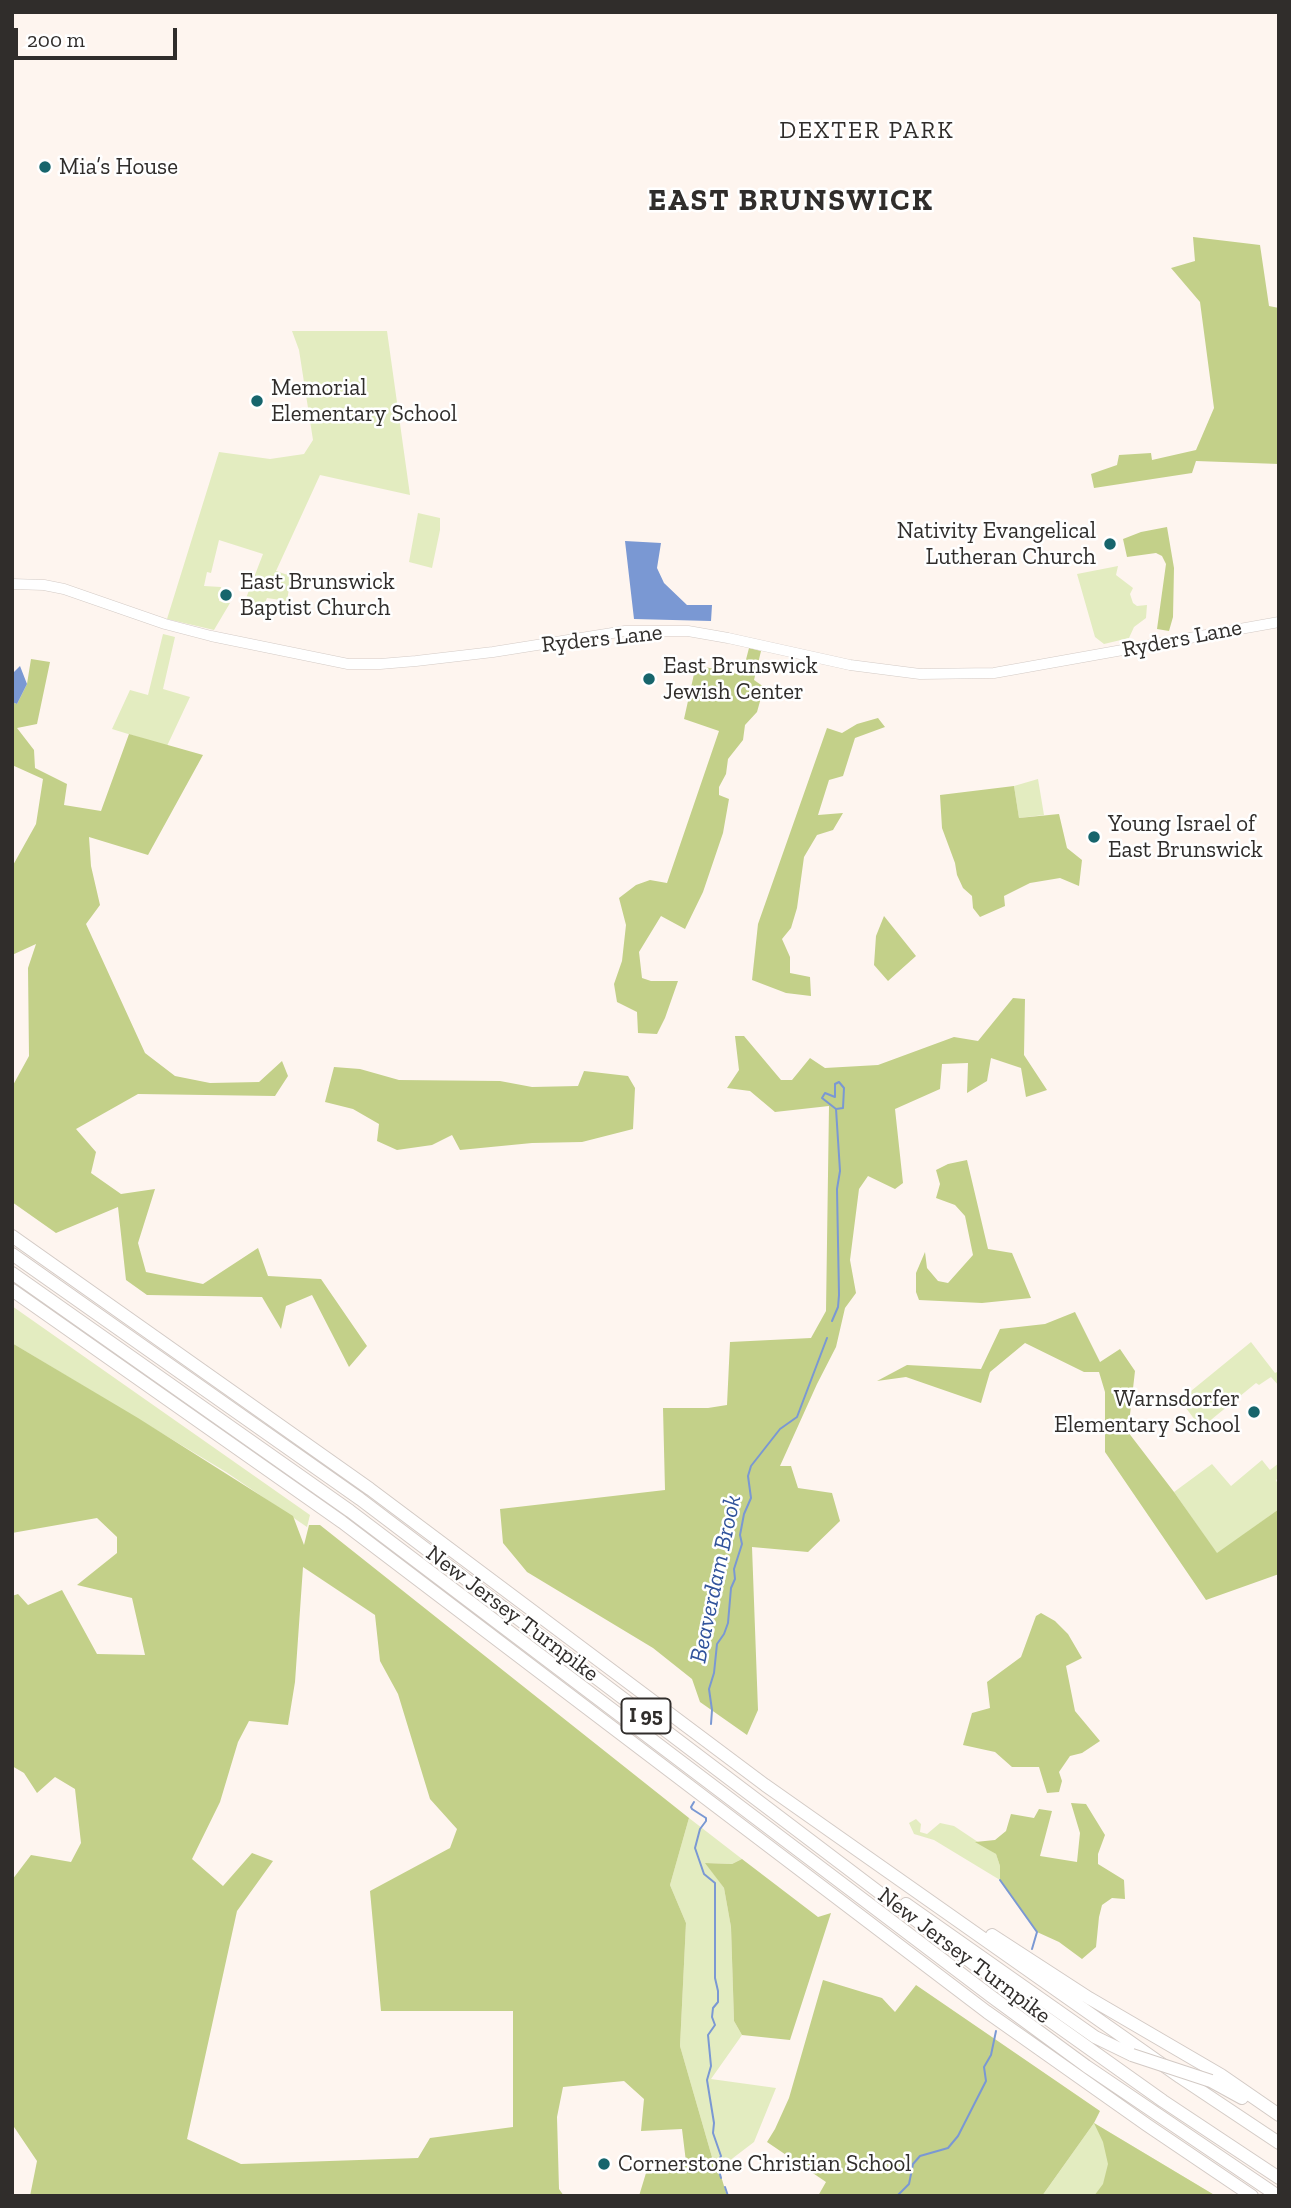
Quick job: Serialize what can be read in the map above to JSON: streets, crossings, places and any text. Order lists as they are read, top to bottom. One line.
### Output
{"streets":{"highway":["New Jersey Turnpike","I 95"],"main road":["Ryders Lane"]},"districts":["DEXTER PARK","EAST BRUNSWICK"],"water":["Beaverdam Brook"],"places":["Mia’s House","Memorial Elementary School","Nativity Evangelical Lutheran Church","East Brunswick Baptist Church","East Brunswick Jewish Center","Young Israel of East Brunswick","Warnsdorfer Elementary School","Cornerstone Christian School"],"scale_bar":"200 m"}
